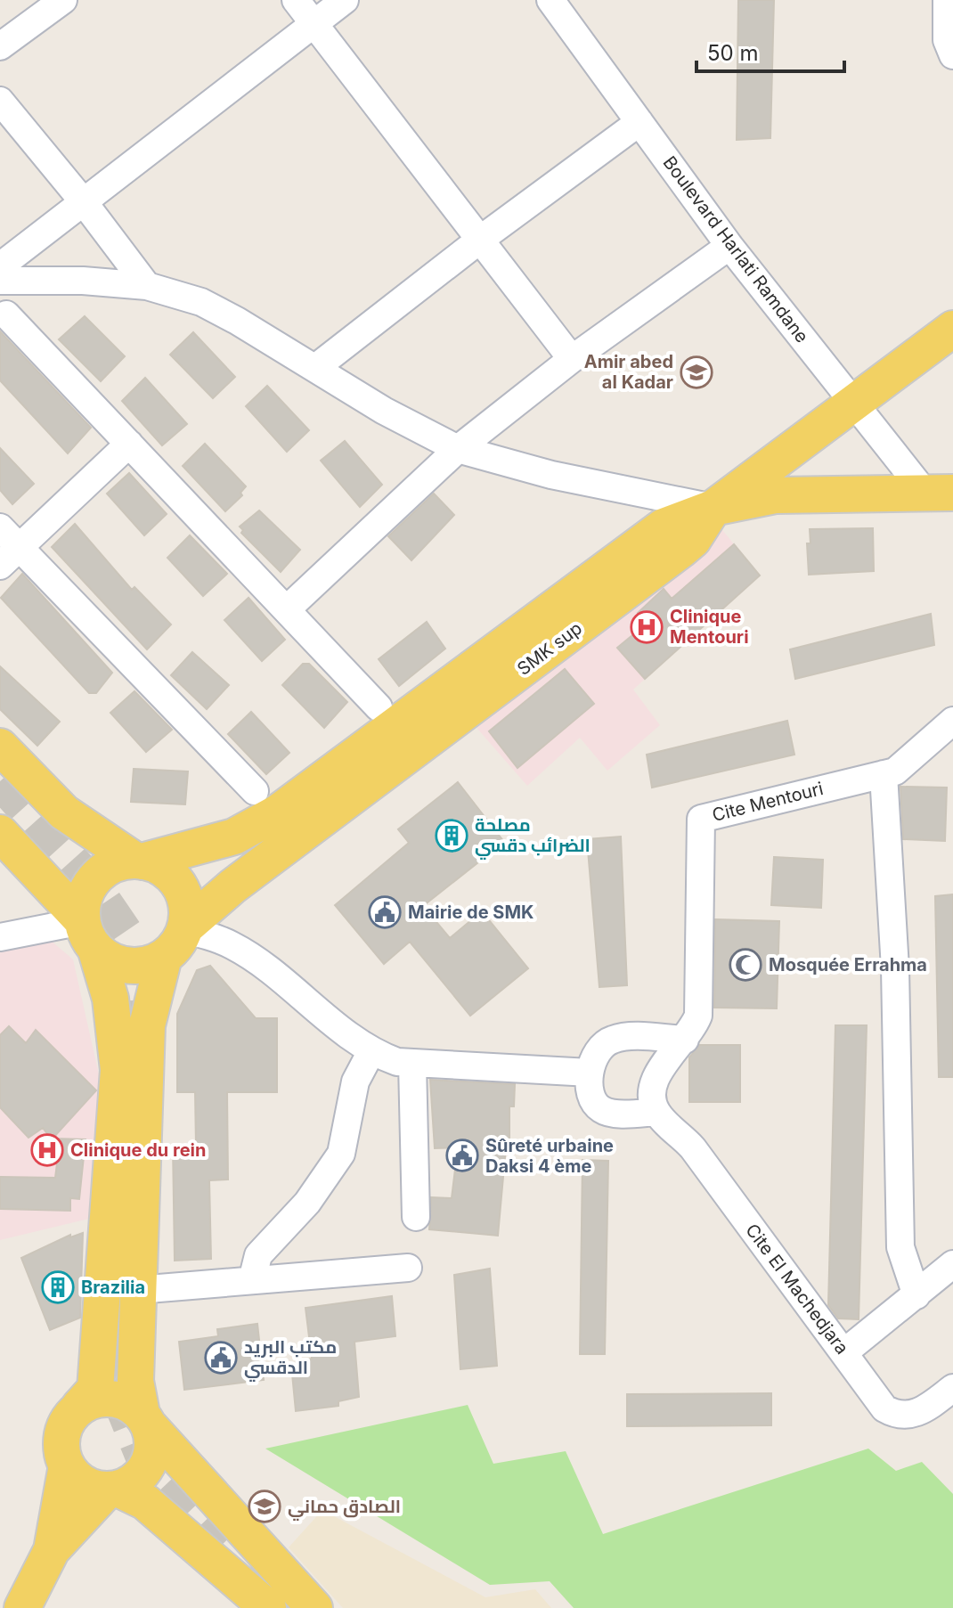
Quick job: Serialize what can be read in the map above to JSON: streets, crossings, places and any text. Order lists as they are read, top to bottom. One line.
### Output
{"streets":{"main road":["SMK sup"],"street":["Boulevard Harlati Ramdane","Cite Mentouri","Cite El Machedjara"]},"crossings":[["Cite Mentouri","Cite El Machedjara"]],"places":{"school or university":["Amir abed al Kadar","الصادق حماني"],"hospital":["Clinique Mentouri","Clinique du rein"],"building":["مصلحة الضرائب دقسي","Brazilia"],"public building":["Mairie de SMK","Sûreté urbaine Daksi 4 ème","مكتب البريد الدقسي"],"mosque":["Mosquée Errahma"]},"scale_bar":"50 m"}
